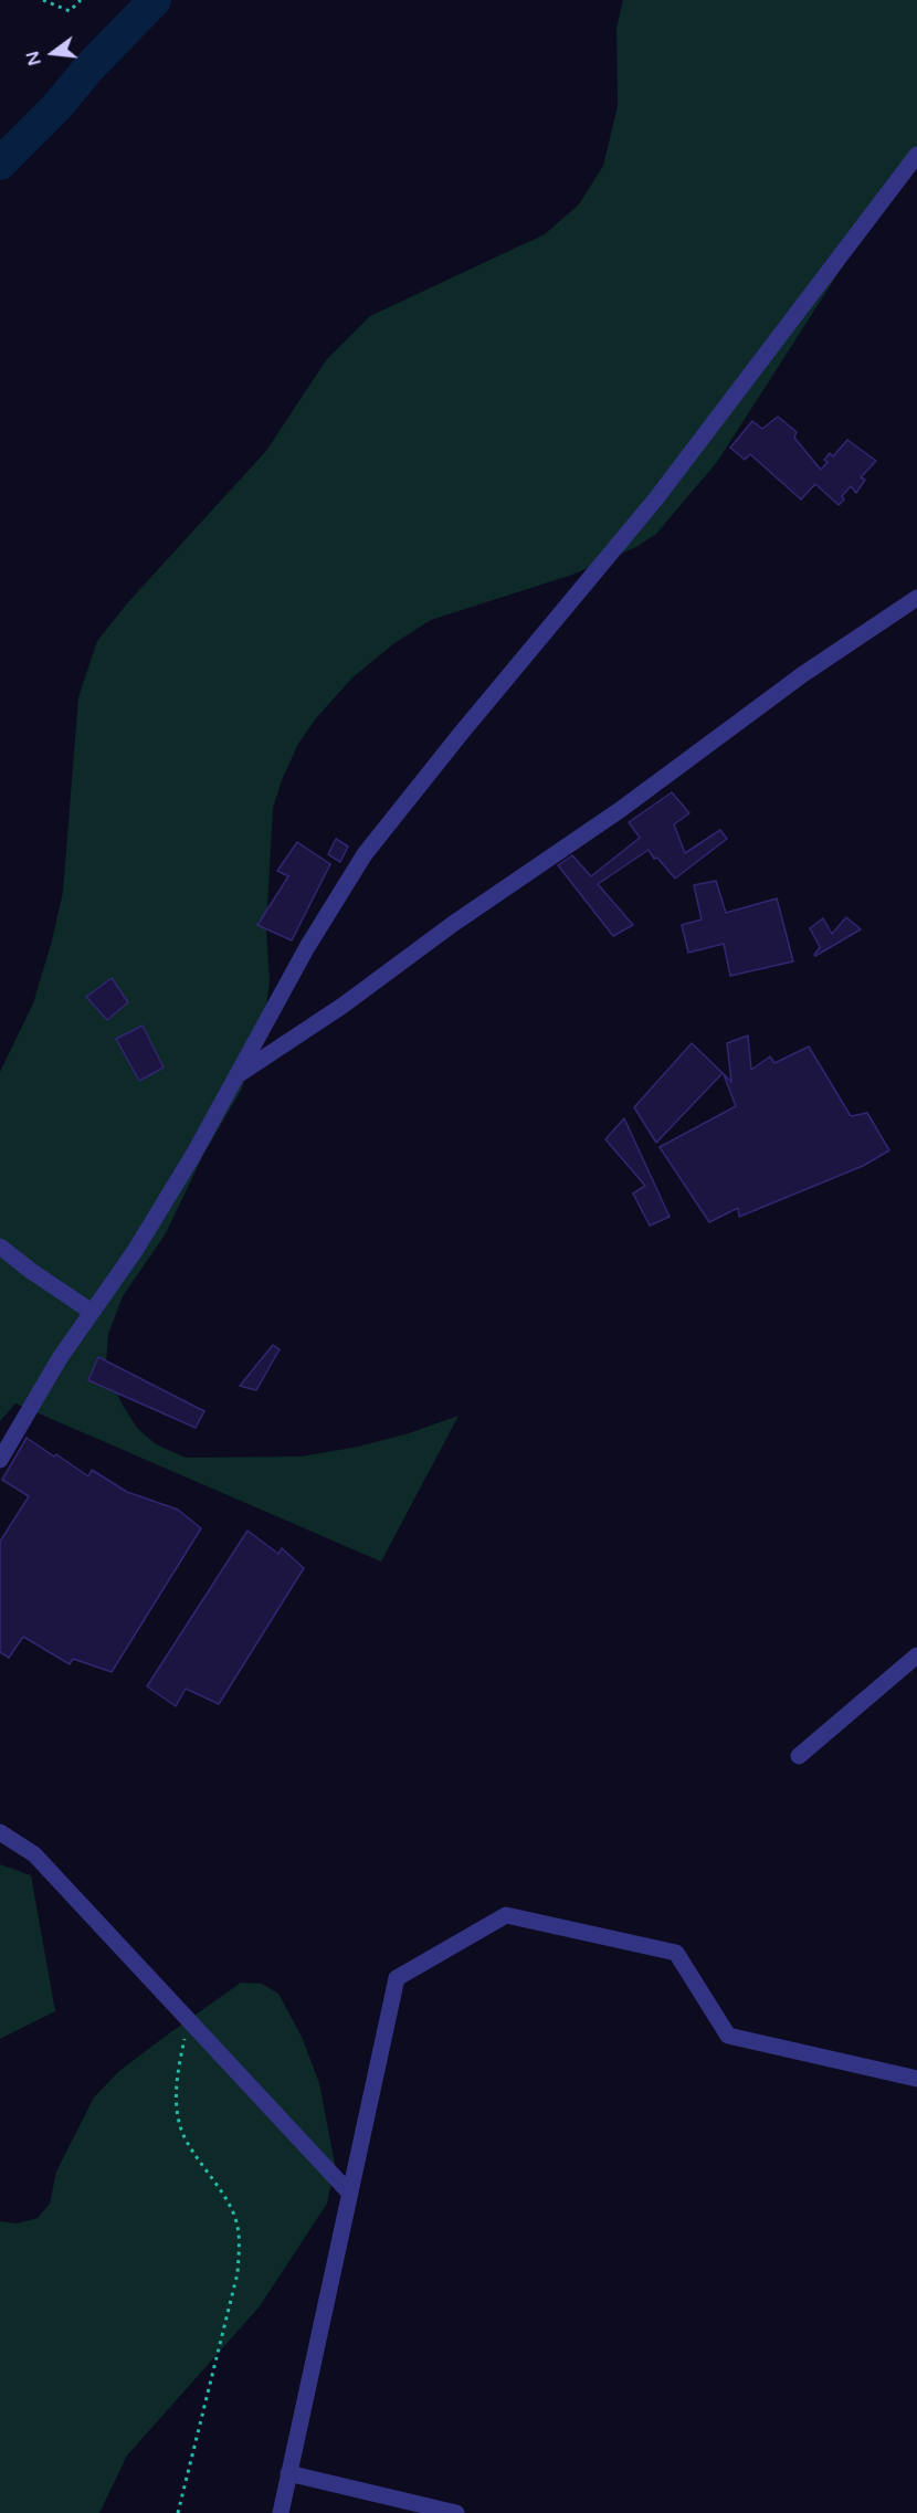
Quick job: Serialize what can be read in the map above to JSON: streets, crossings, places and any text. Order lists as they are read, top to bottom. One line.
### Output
{"north":"left"}
